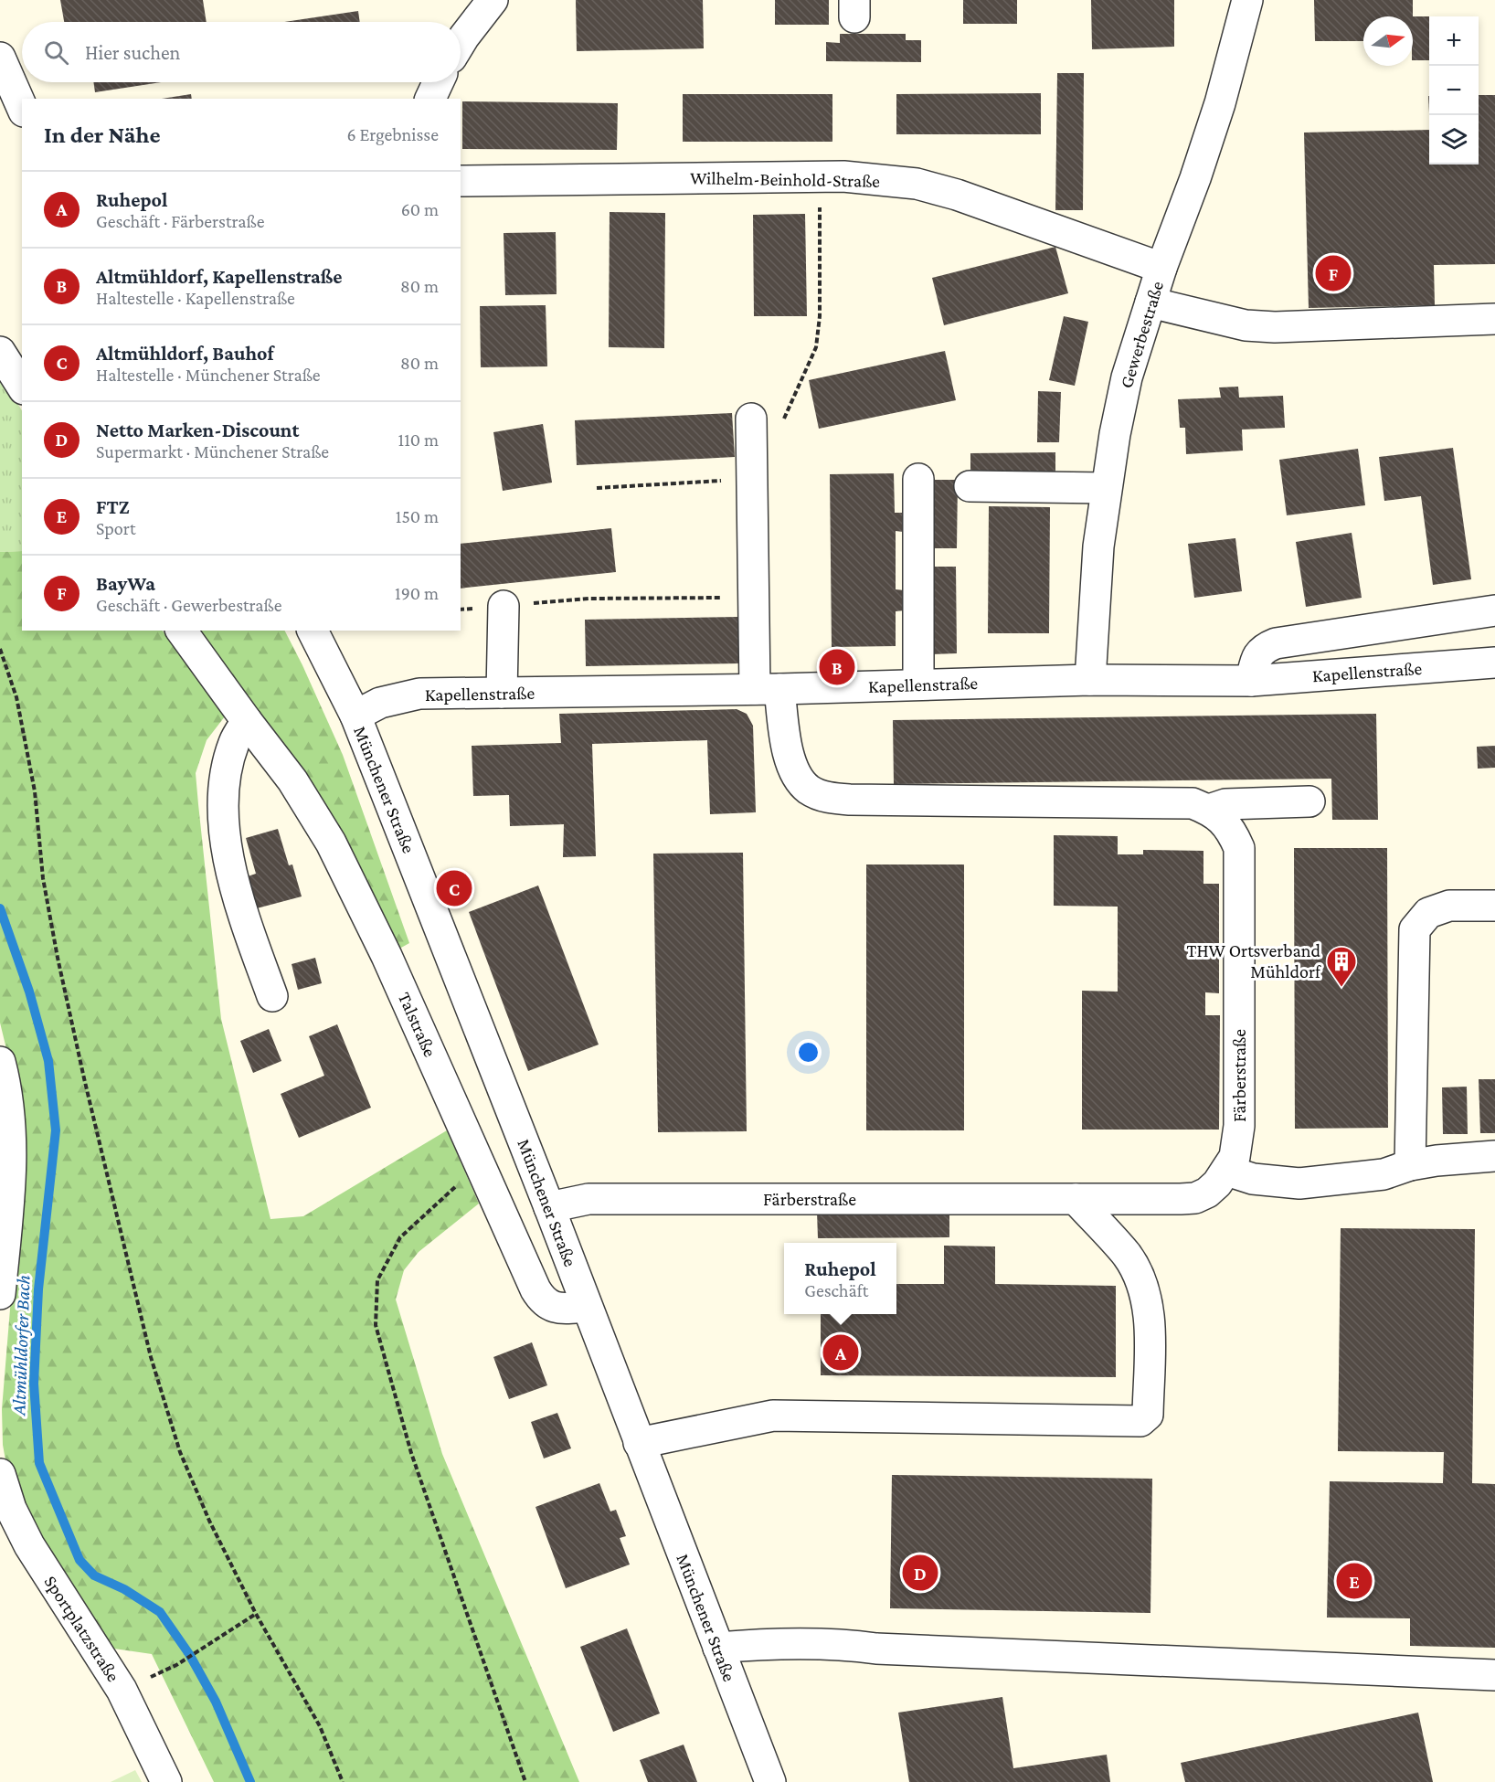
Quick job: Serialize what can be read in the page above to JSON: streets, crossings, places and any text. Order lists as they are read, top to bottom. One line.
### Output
{"streets":{"street":["Wilhelm-Beinhold-Straße","Gewerbestraße","Kapellenstraße","Münchener Straße","Talstraße","Färberstraße","Sportplatzstraße"]},"crossings":[["Wilhelm-Beinhold-Straße","Gewerbestraße"],["Gewerbestraße","Kapellenstraße"],["Kapellenstraße","Münchener Straße"],["Kapellenstraße","Färberstraße"],["Münchener Straße","Talstraße"],["Münchener Straße","Färberstraße"]],"water":["Altmühldorfer Bach"],"places":{"building":["THW Ortsverband Mühldorf"]},"north":"right","page":{"map_buttons":["+","−"],"search":"Hier suchen","heading":["In der Nähe","6 Ergebnisse"],"list":[{"mark":"A","name":"Ruhepol","note":"Geschäft · Färberstraße","value":"60 m"},{"mark":"B","name":"Altmühldorf, Kapellenstraße","note":"Haltestelle · Kapellenstraße","value":"80 m"},{"mark":"C","name":"Altmühldorf, Bauhof","note":"Haltestelle · Münchener Straße","value":"80 m"},{"mark":"D","name":"Netto Marken-Discount","note":"Supermarkt · Münchener Straße","value":"110 m"},{"mark":"E","name":"FTZ","note":"Sport","value":"150 m"},{"mark":"F","name":"BayWa","note":"Geschäft · Gewerbestraße","value":"190 m"}],"pins":["F","B","C","A","D","E"],"popup":["Ruhepol","Geschäft"]}}
